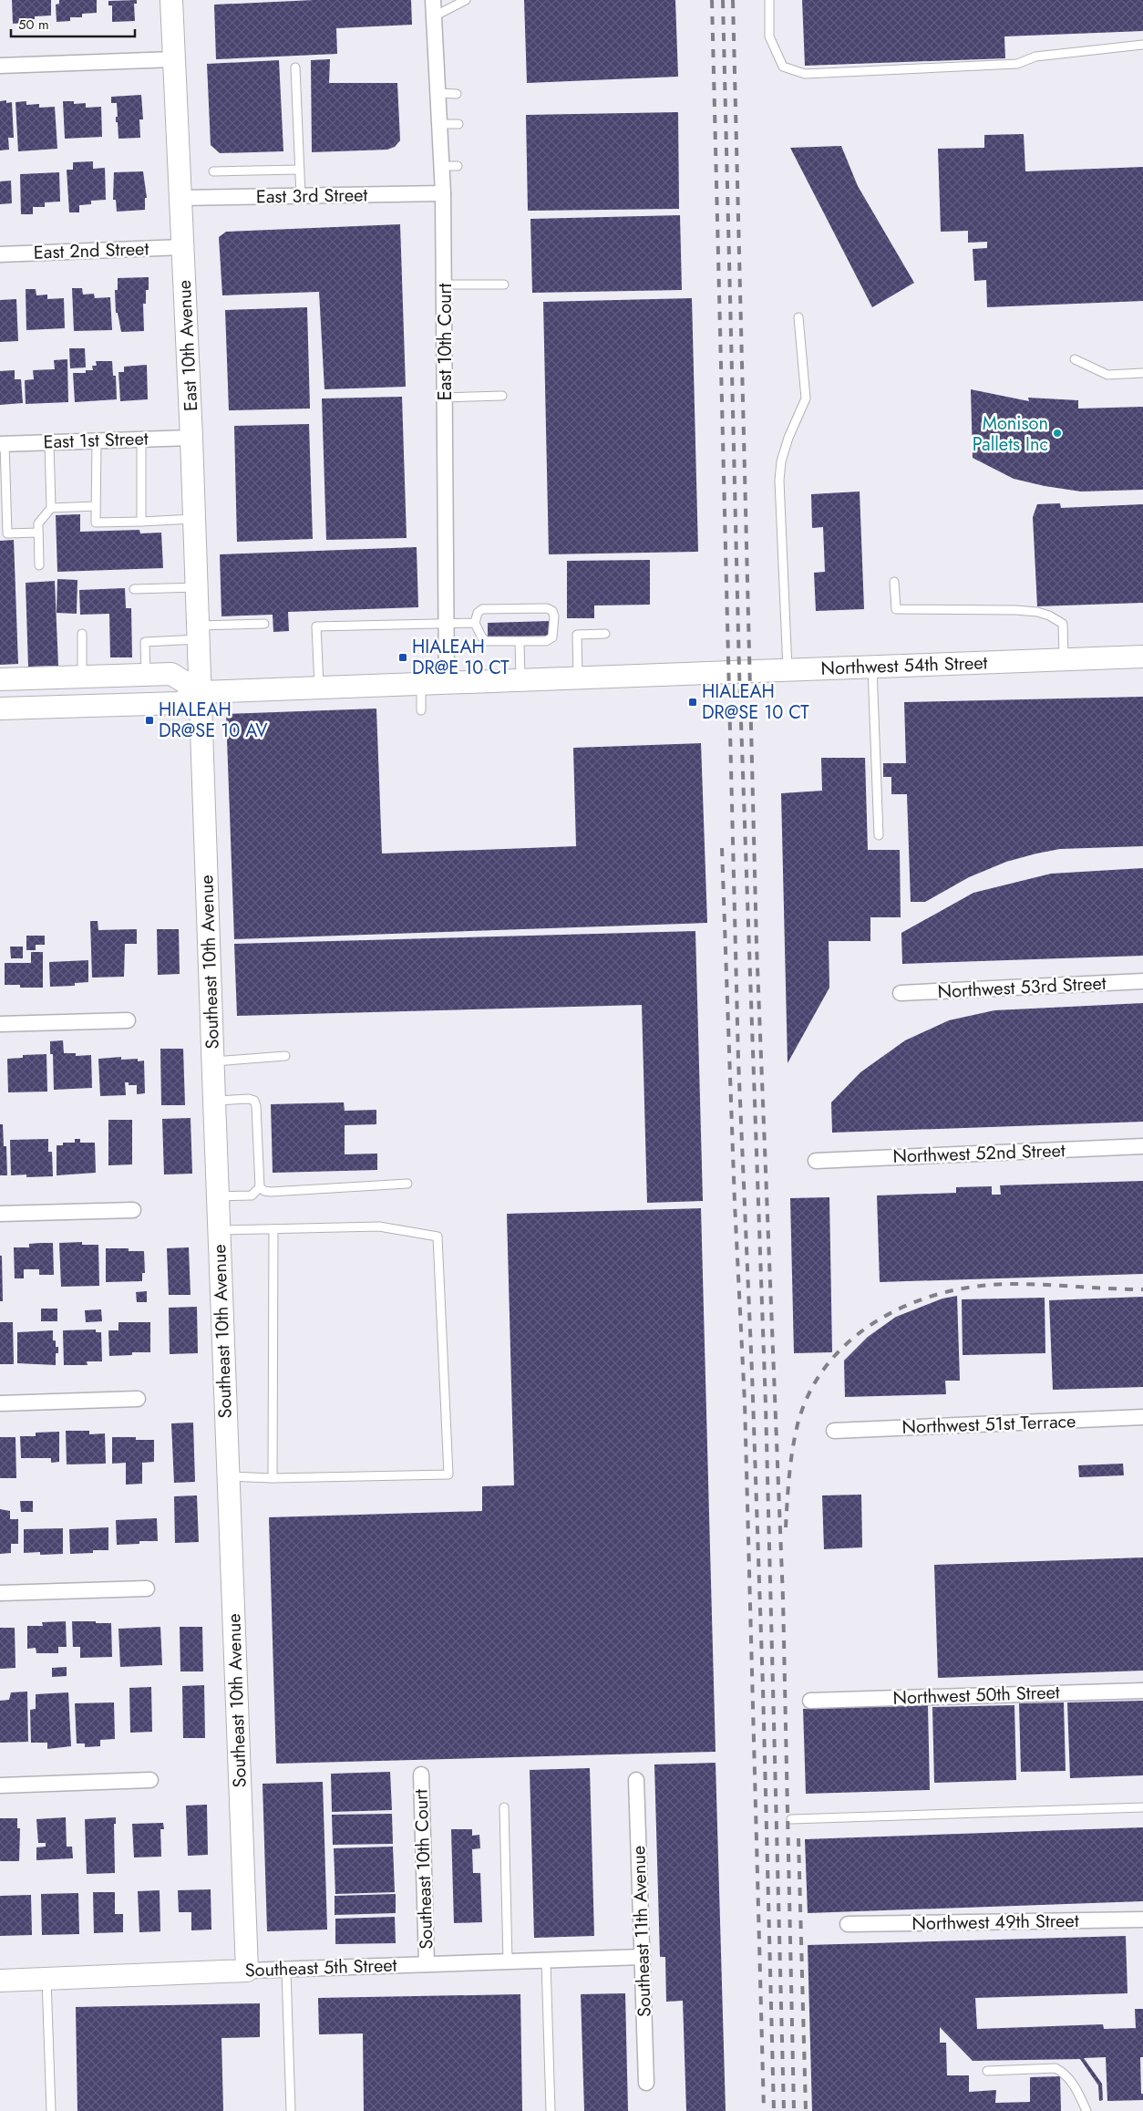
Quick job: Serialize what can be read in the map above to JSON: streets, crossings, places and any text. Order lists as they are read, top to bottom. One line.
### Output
{"streets":{"street":["East 3rd Street","East 2nd Street","East 10th Court","East 10th Avenue","East 1st Street","Northwest 54th Street","Southeast 10th Avenue","Northwest 53rd Street","Northwest 52nd Street","Northwest 51st Terrace","Northwest 50th Street","Southeast 10th Court","Northwest 49th Street","Southeast 11th Avenue","Southeast 5th Street"]},"crossings":[["East 3rd Street","East 10th Court"],["East 3rd Street","East 10th Avenue"],["East 2nd Street","East 10th Avenue"],["East 10th Court","Northwest 54th Street"],["East 10th Avenue","East 1st Street"],["East 10th Avenue","Northwest 54th Street"],["East 10th Avenue","Southeast 10th Avenue"],["Northwest 54th Street","Southeast 10th Avenue"],["Southeast 10th Avenue","Southeast 5th Street"],["Southeast 10th Court","Southeast 5th Street"],["Southeast 11th Avenue","Southeast 5th Street"]],"places":{"other":["Monison Pallets Inc"],"transit":["HIALEAH DR@E 10 CT","HIALEAH DR@SE 10 CT","HIALEAH DR@SE 10 AV"]},"scale_bar":"50 m"}
